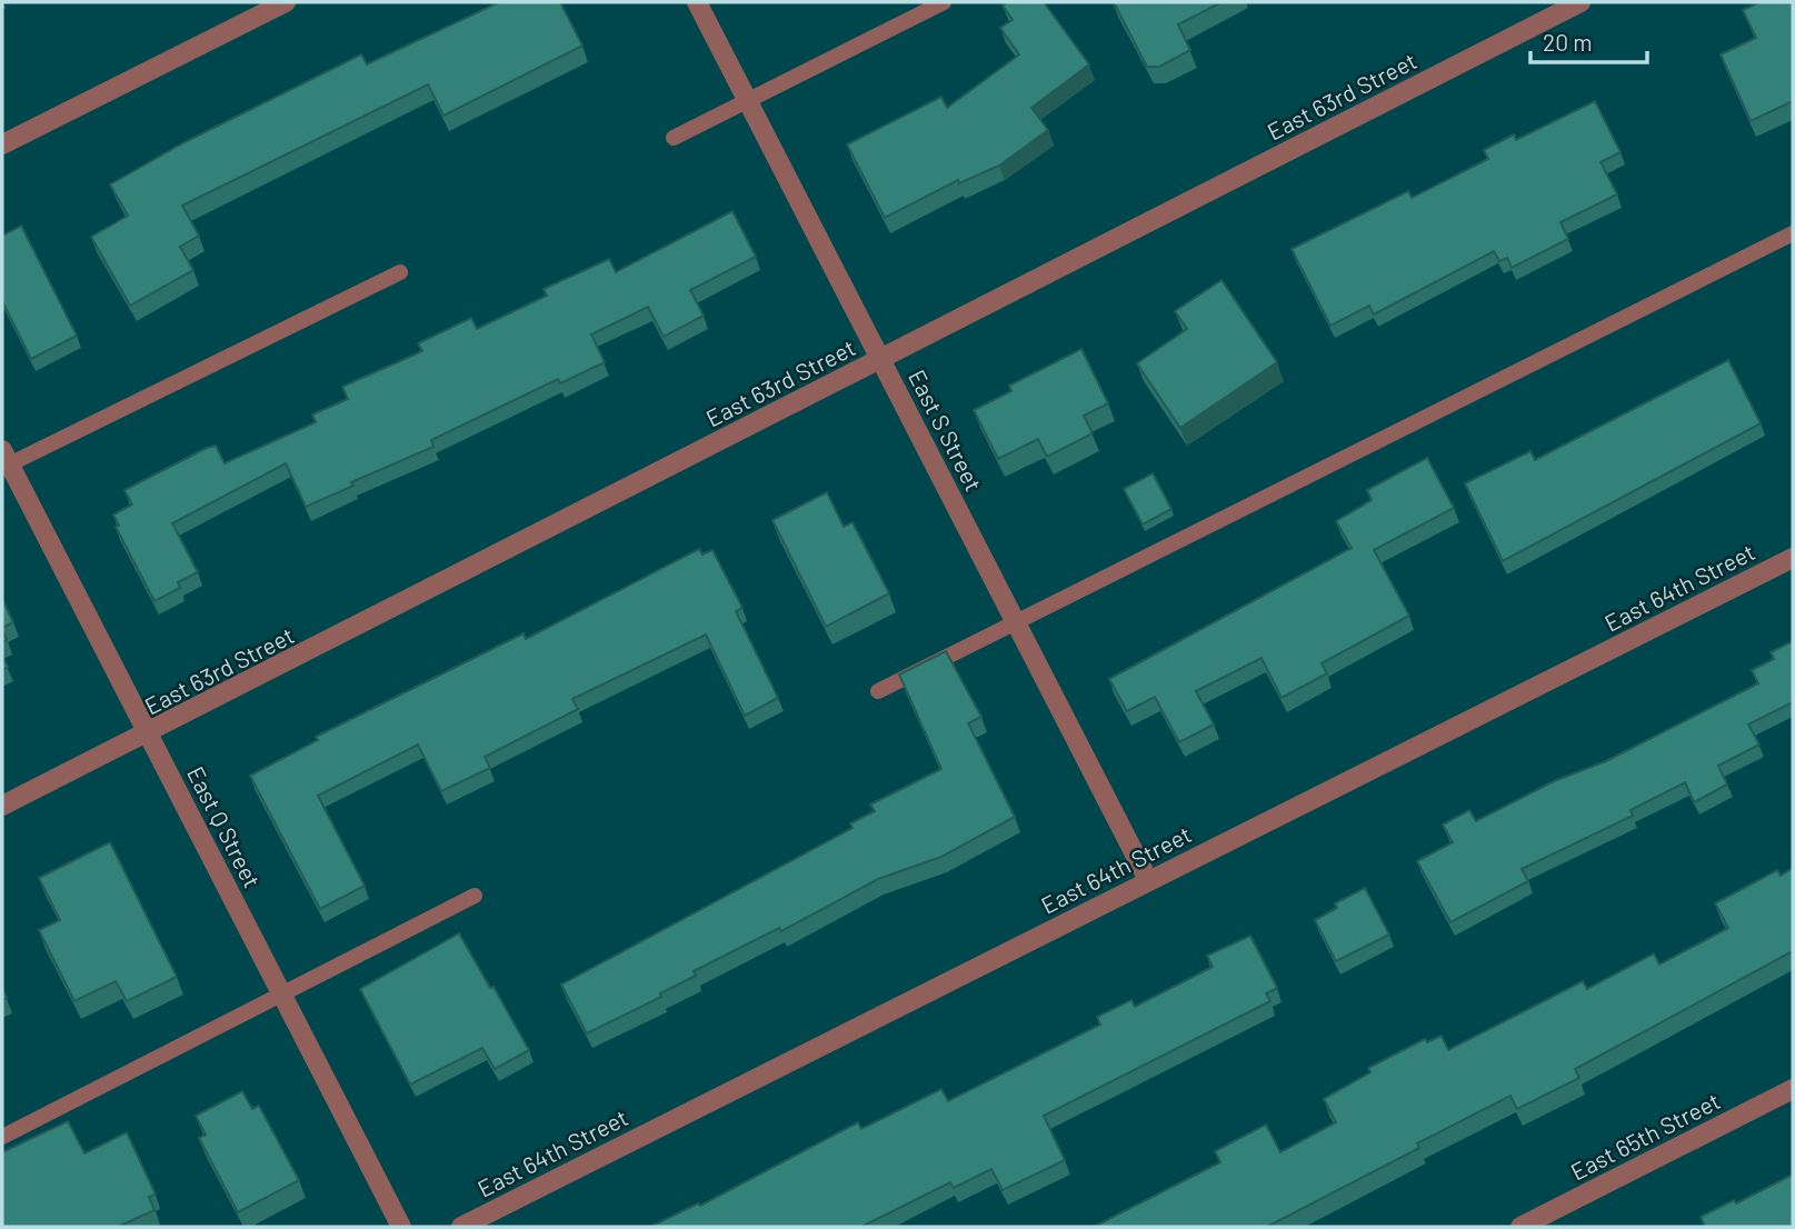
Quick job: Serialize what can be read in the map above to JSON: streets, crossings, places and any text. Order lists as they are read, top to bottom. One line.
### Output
{"streets":{"street":["East 63rd Street","East S Street","East 64th Street","East Q Street","East 65th Street"]},"crossings":[["East 63rd Street","East S Street"],["East 63rd Street","East Q Street"],["East S Street","East 64th Street"]],"scale_bar":"20 m"}
